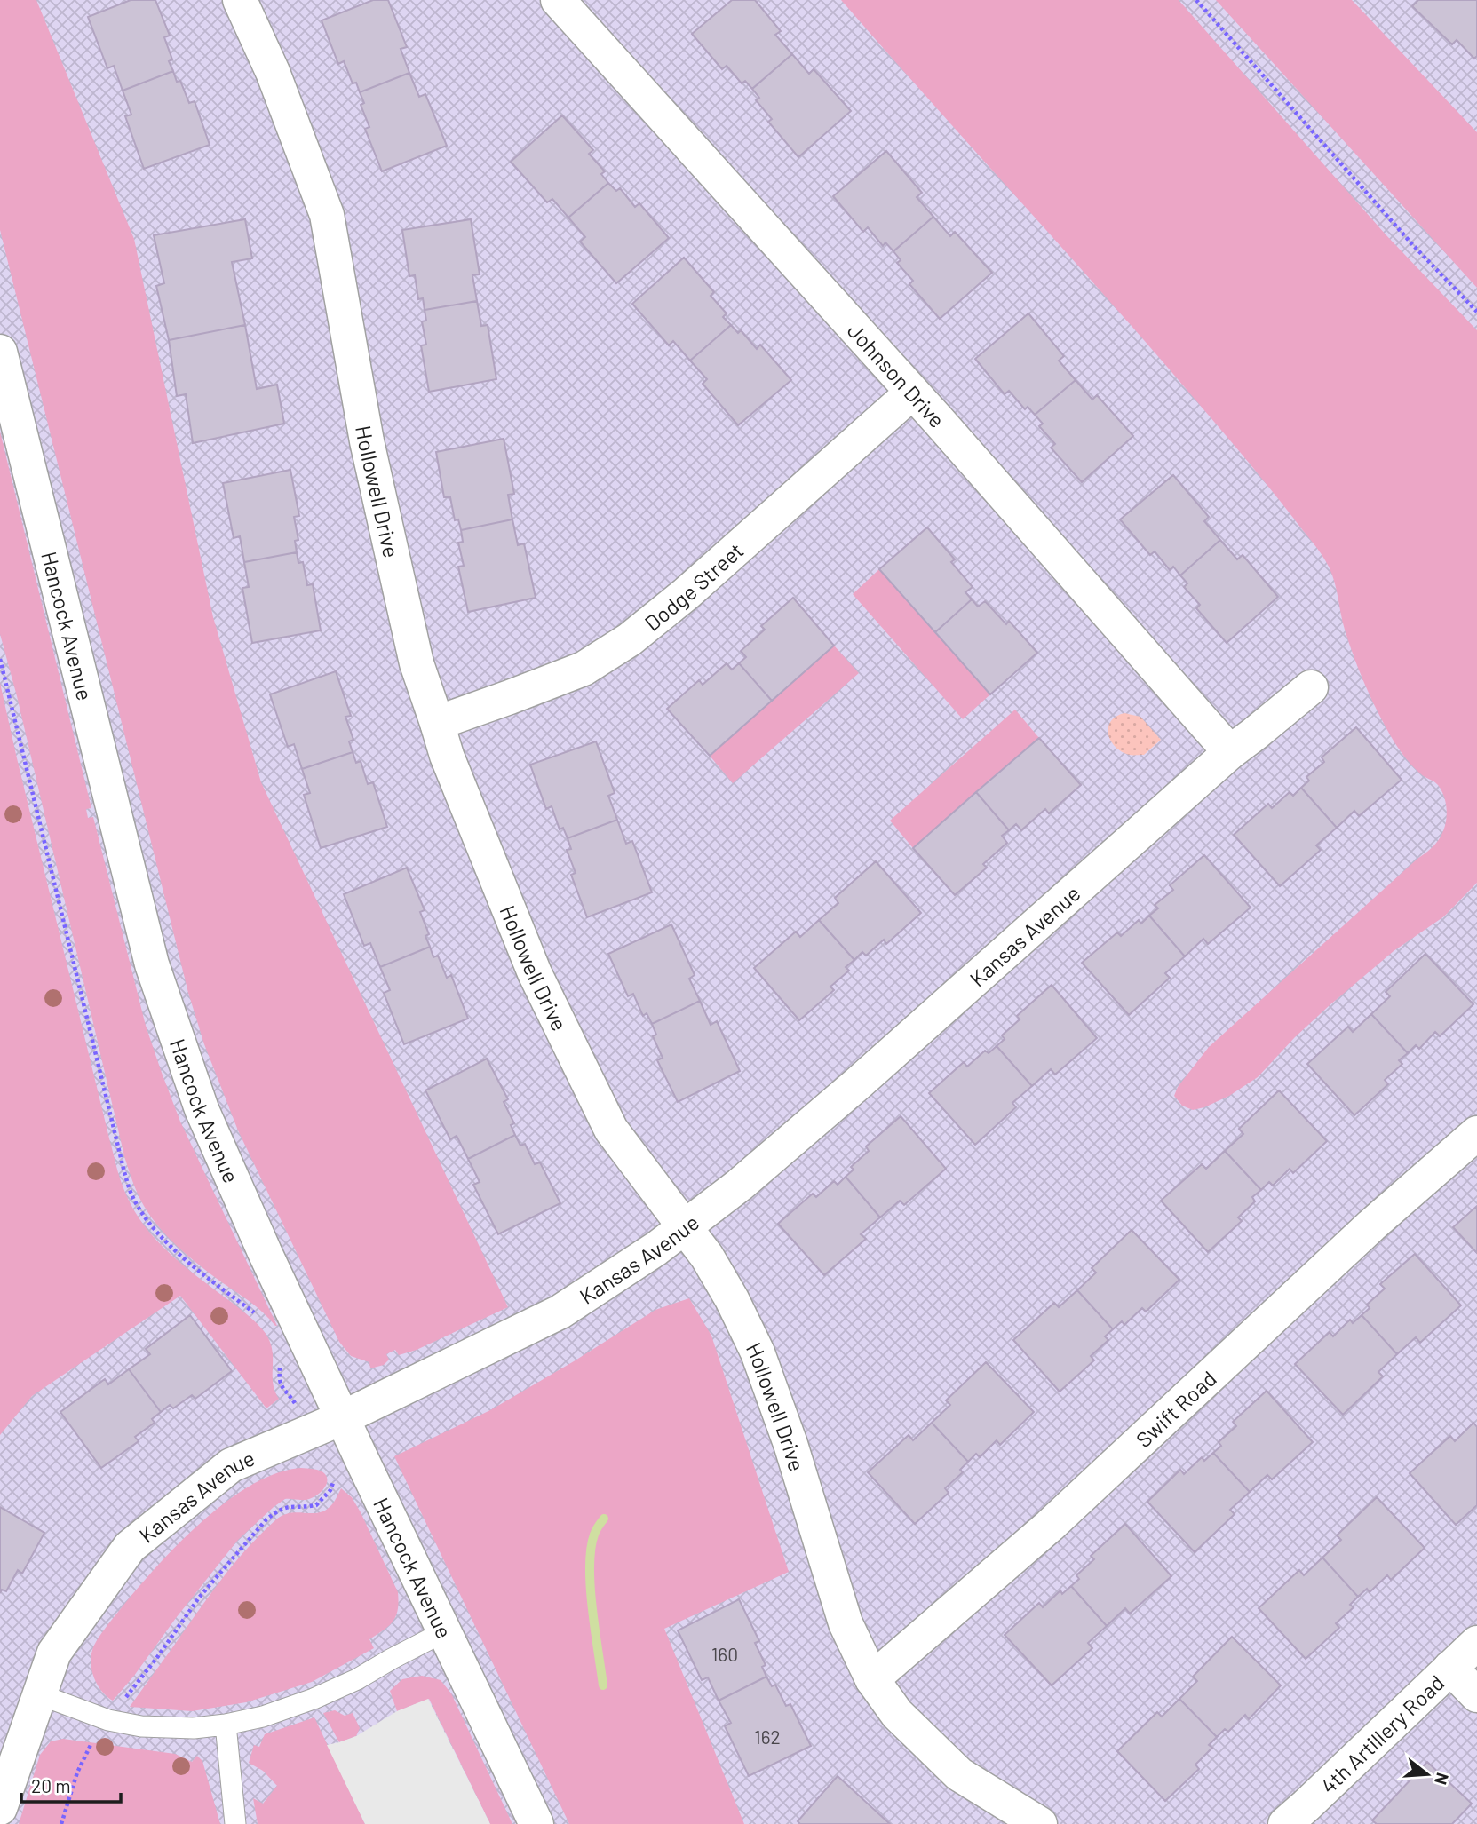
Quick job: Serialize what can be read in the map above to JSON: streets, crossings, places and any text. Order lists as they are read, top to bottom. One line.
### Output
{"streets":{"street":["Johnson Drive","Hollowell Drive","Dodge Street","Hancock Avenue","Kansas Avenue","Swift Road","4th Artillery Road"]},"crossings":[["Johnson Drive","Dodge Street"],["Johnson Drive","Kansas Avenue"],["Hollowell Drive","Dodge Street"],["Hollowell Drive","Kansas Avenue"],["Hollowell Drive","Swift Road"],["Hancock Avenue","Kansas Avenue"]],"house_numbers":["160","162"],"scale_bar":"20 m","north":"right"}
